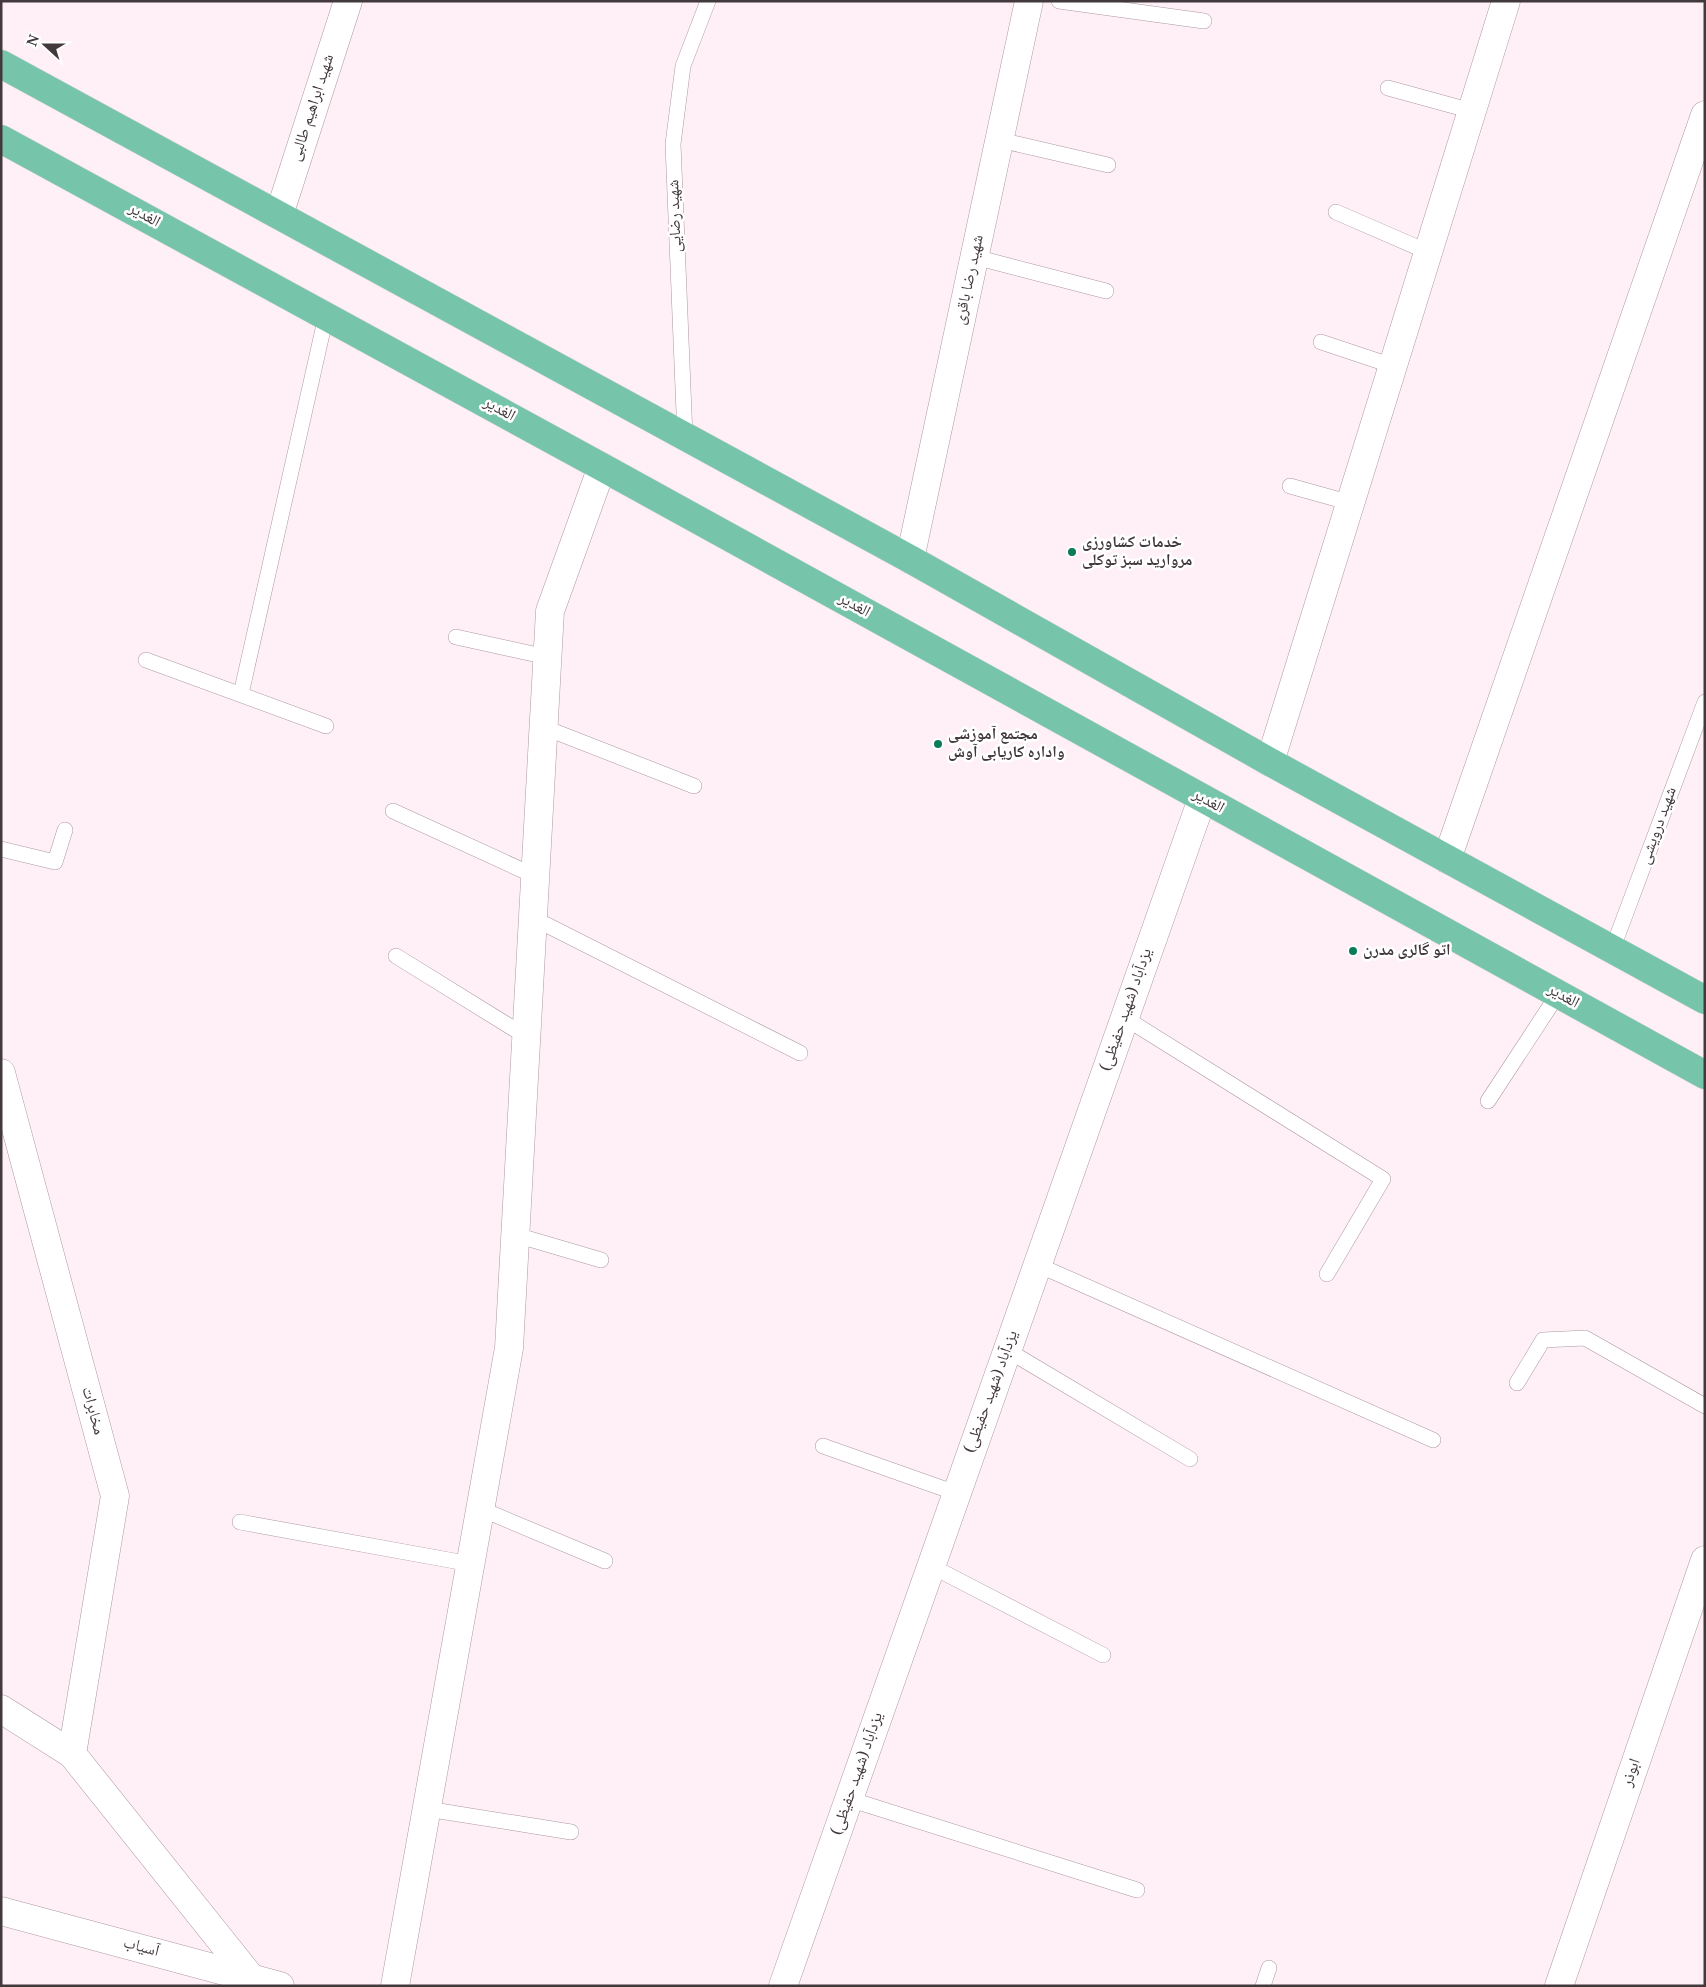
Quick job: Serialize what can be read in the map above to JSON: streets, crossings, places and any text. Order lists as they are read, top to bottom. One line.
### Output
{"streets":{"main road":["الغدیر"],"street":["شهید ابراهیم طالبی","شهید رضا باقری","یزدآباد (شهید حفیظی)","مخابرات","ابوذر","آسیاب"],"lane":["شهید رضایی","شهید درویشی"]},"crossings":[["الغدیر","یزدآباد (شهید حفیظی)"]],"places":["خدمات کشاورزی مروارید سبز توکلی","مجتمع آموزشی واداره کاریابی آوش","اتو گالری مدرن"],"north":"left"}
